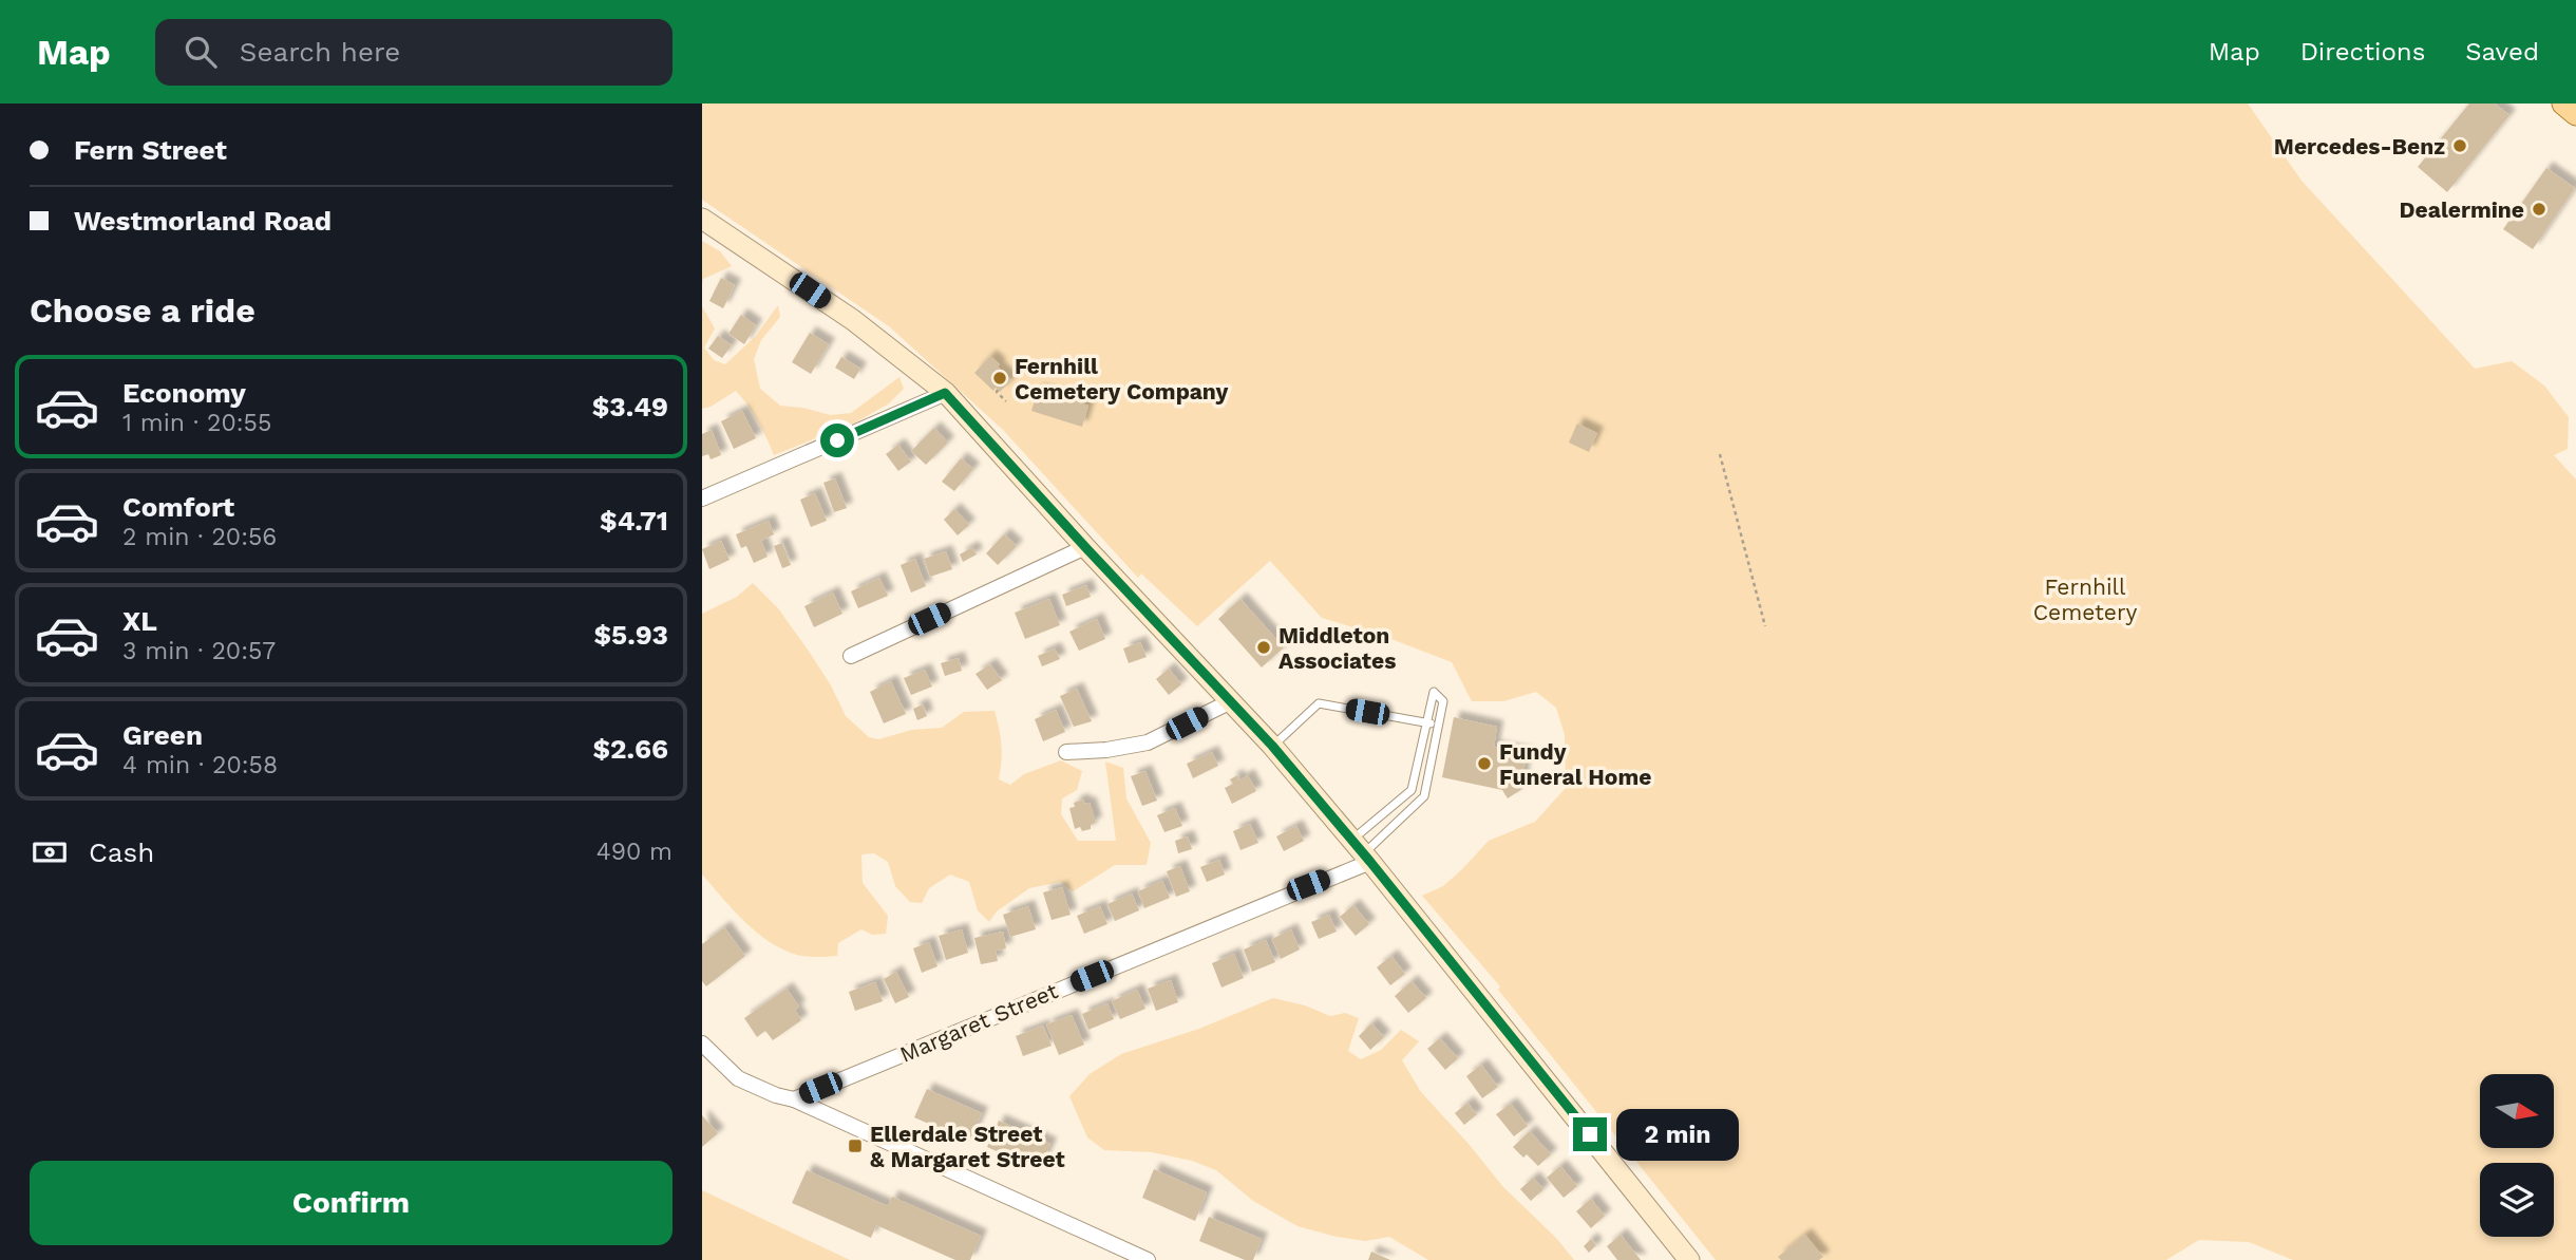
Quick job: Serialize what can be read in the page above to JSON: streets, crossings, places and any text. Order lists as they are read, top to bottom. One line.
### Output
{"streets":{"street":["Margaret Street"]},"parks":["Fernhill Cemetery"],"places":{"other":["Mercedes-Benz","Dealermine","Fernhill Cemetery Company","Middleton Associates","Fundy Funeral Home"],"transit":["Ellerdale Street & Margaret Street"]},"north":"right","page":{"header":"Map","search":"Search here","nav":["Map","Directions","Saved"],"banner":["Fern Street","Westmorland Road"],"heading":"Choose a ride","list":[{"name":"Economy","note":"1 min · 20:55","value":"$3.49"},{"name":"Comfort","note":"2 min · 20:56","value":"$4.71"},{"name":"XL","note":"3 min · 20:57","value":"$5.93"},{"name":"Green","note":"4 min · 20:58","value":"$2.66"}],"pay":["Cash","490 m"],"bubble":"2 min","buttons":"Confirm"}}
